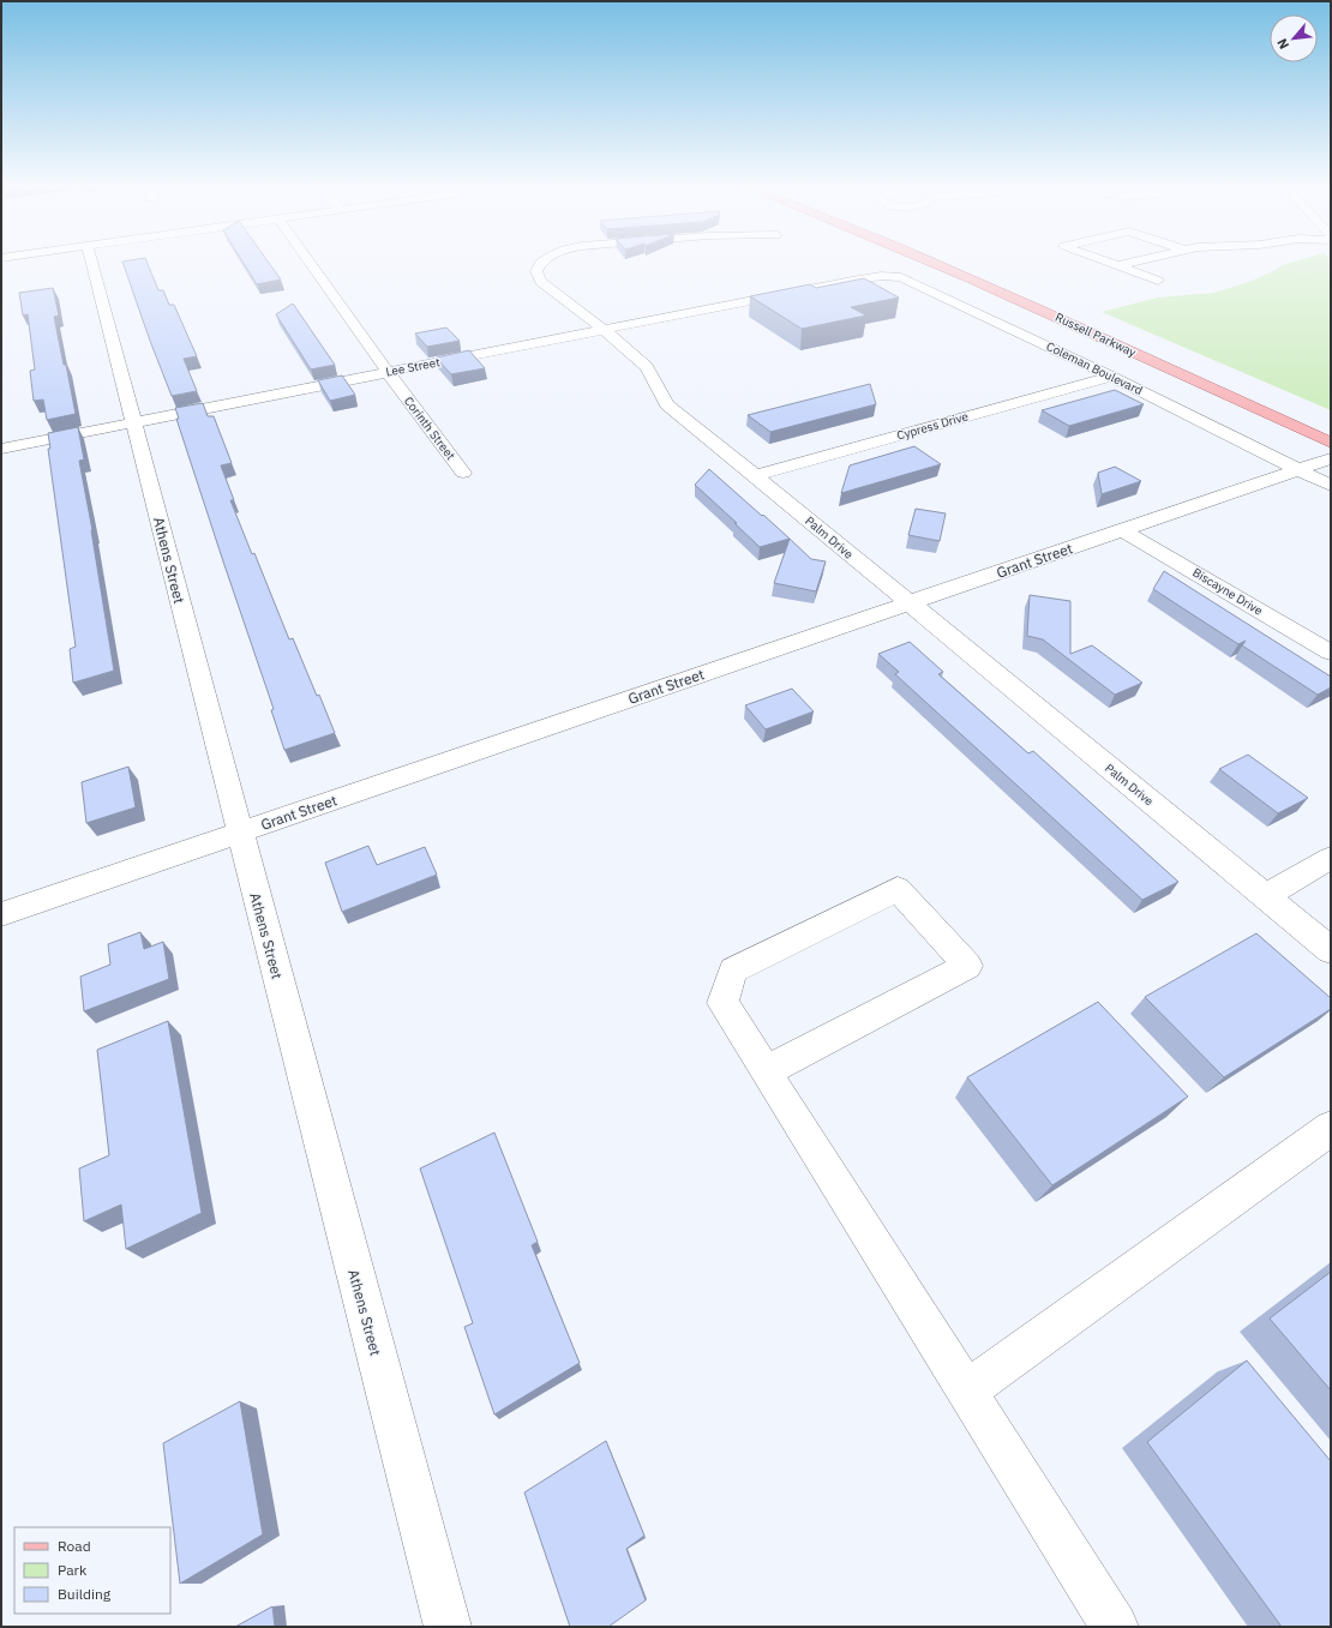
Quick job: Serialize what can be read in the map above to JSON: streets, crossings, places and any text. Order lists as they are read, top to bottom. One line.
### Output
{"streets":{"main road":["Russell Parkway"],"street":["Lee Street","Coleman Boulevard","Cypress Drive","Corinth Street","Palm Drive","Athens Street","Grant Street","Biscayne Drive"]},"crossings":[["Lee Street","Coleman Boulevard"],["Lee Street","Corinth Street"],["Lee Street","Palm Drive"],["Lee Street","Athens Street"],["Coleman Boulevard","Cypress Drive"],["Coleman Boulevard","Grant Street"],["Cypress Drive","Palm Drive"],["Palm Drive","Grant Street"],["Athens Street","Grant Street"],["Grant Street","Biscayne Drive"]],"legend":["Road","Park","Building"],"north":"bottom left"}
